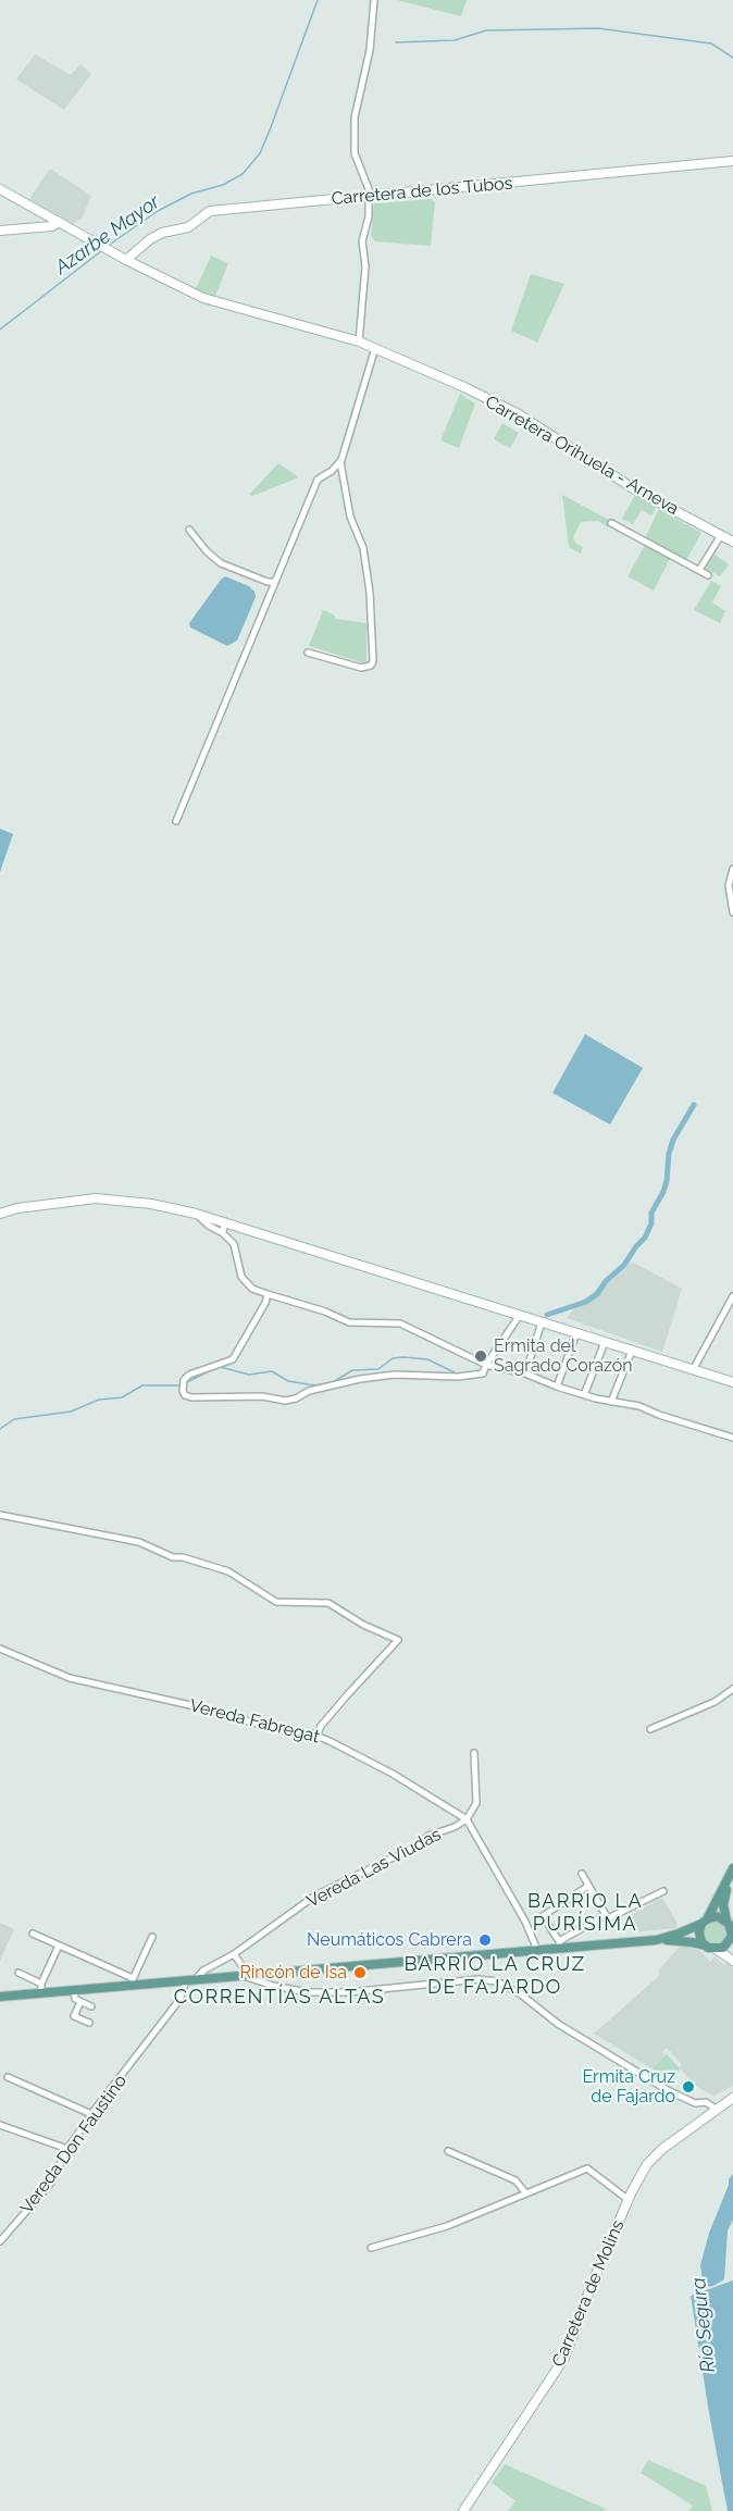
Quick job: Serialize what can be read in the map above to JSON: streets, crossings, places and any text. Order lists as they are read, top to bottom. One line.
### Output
{"streets":{"main road":["Carretera de los Tubos","Carretera Orihuela - Arneva","Carretera de Molins"],"street":["Vereda Fabregat","Vereda Las Viudas","Vereda Don Faustino"]},"crossings":[["Carretera de los Tubos","Carretera Orihuela - Arneva"],["Vereda Fabregat","Vereda Las Viudas"],["Vereda Las Viudas","Vereda Don Faustino"]],"districts":["BARRIO LA PURÍSIMA","BARRIO LA CRUZ DE FAJARDO","CORRENTÍAS ALTAS"],"water":["Azarbe Mayor","Río Segura"],"places":["Ermita del Sagrado Corazón","Neumáticos Cabrera","Rincón de Isa","Ermita Cruz de Fajardo"]}
